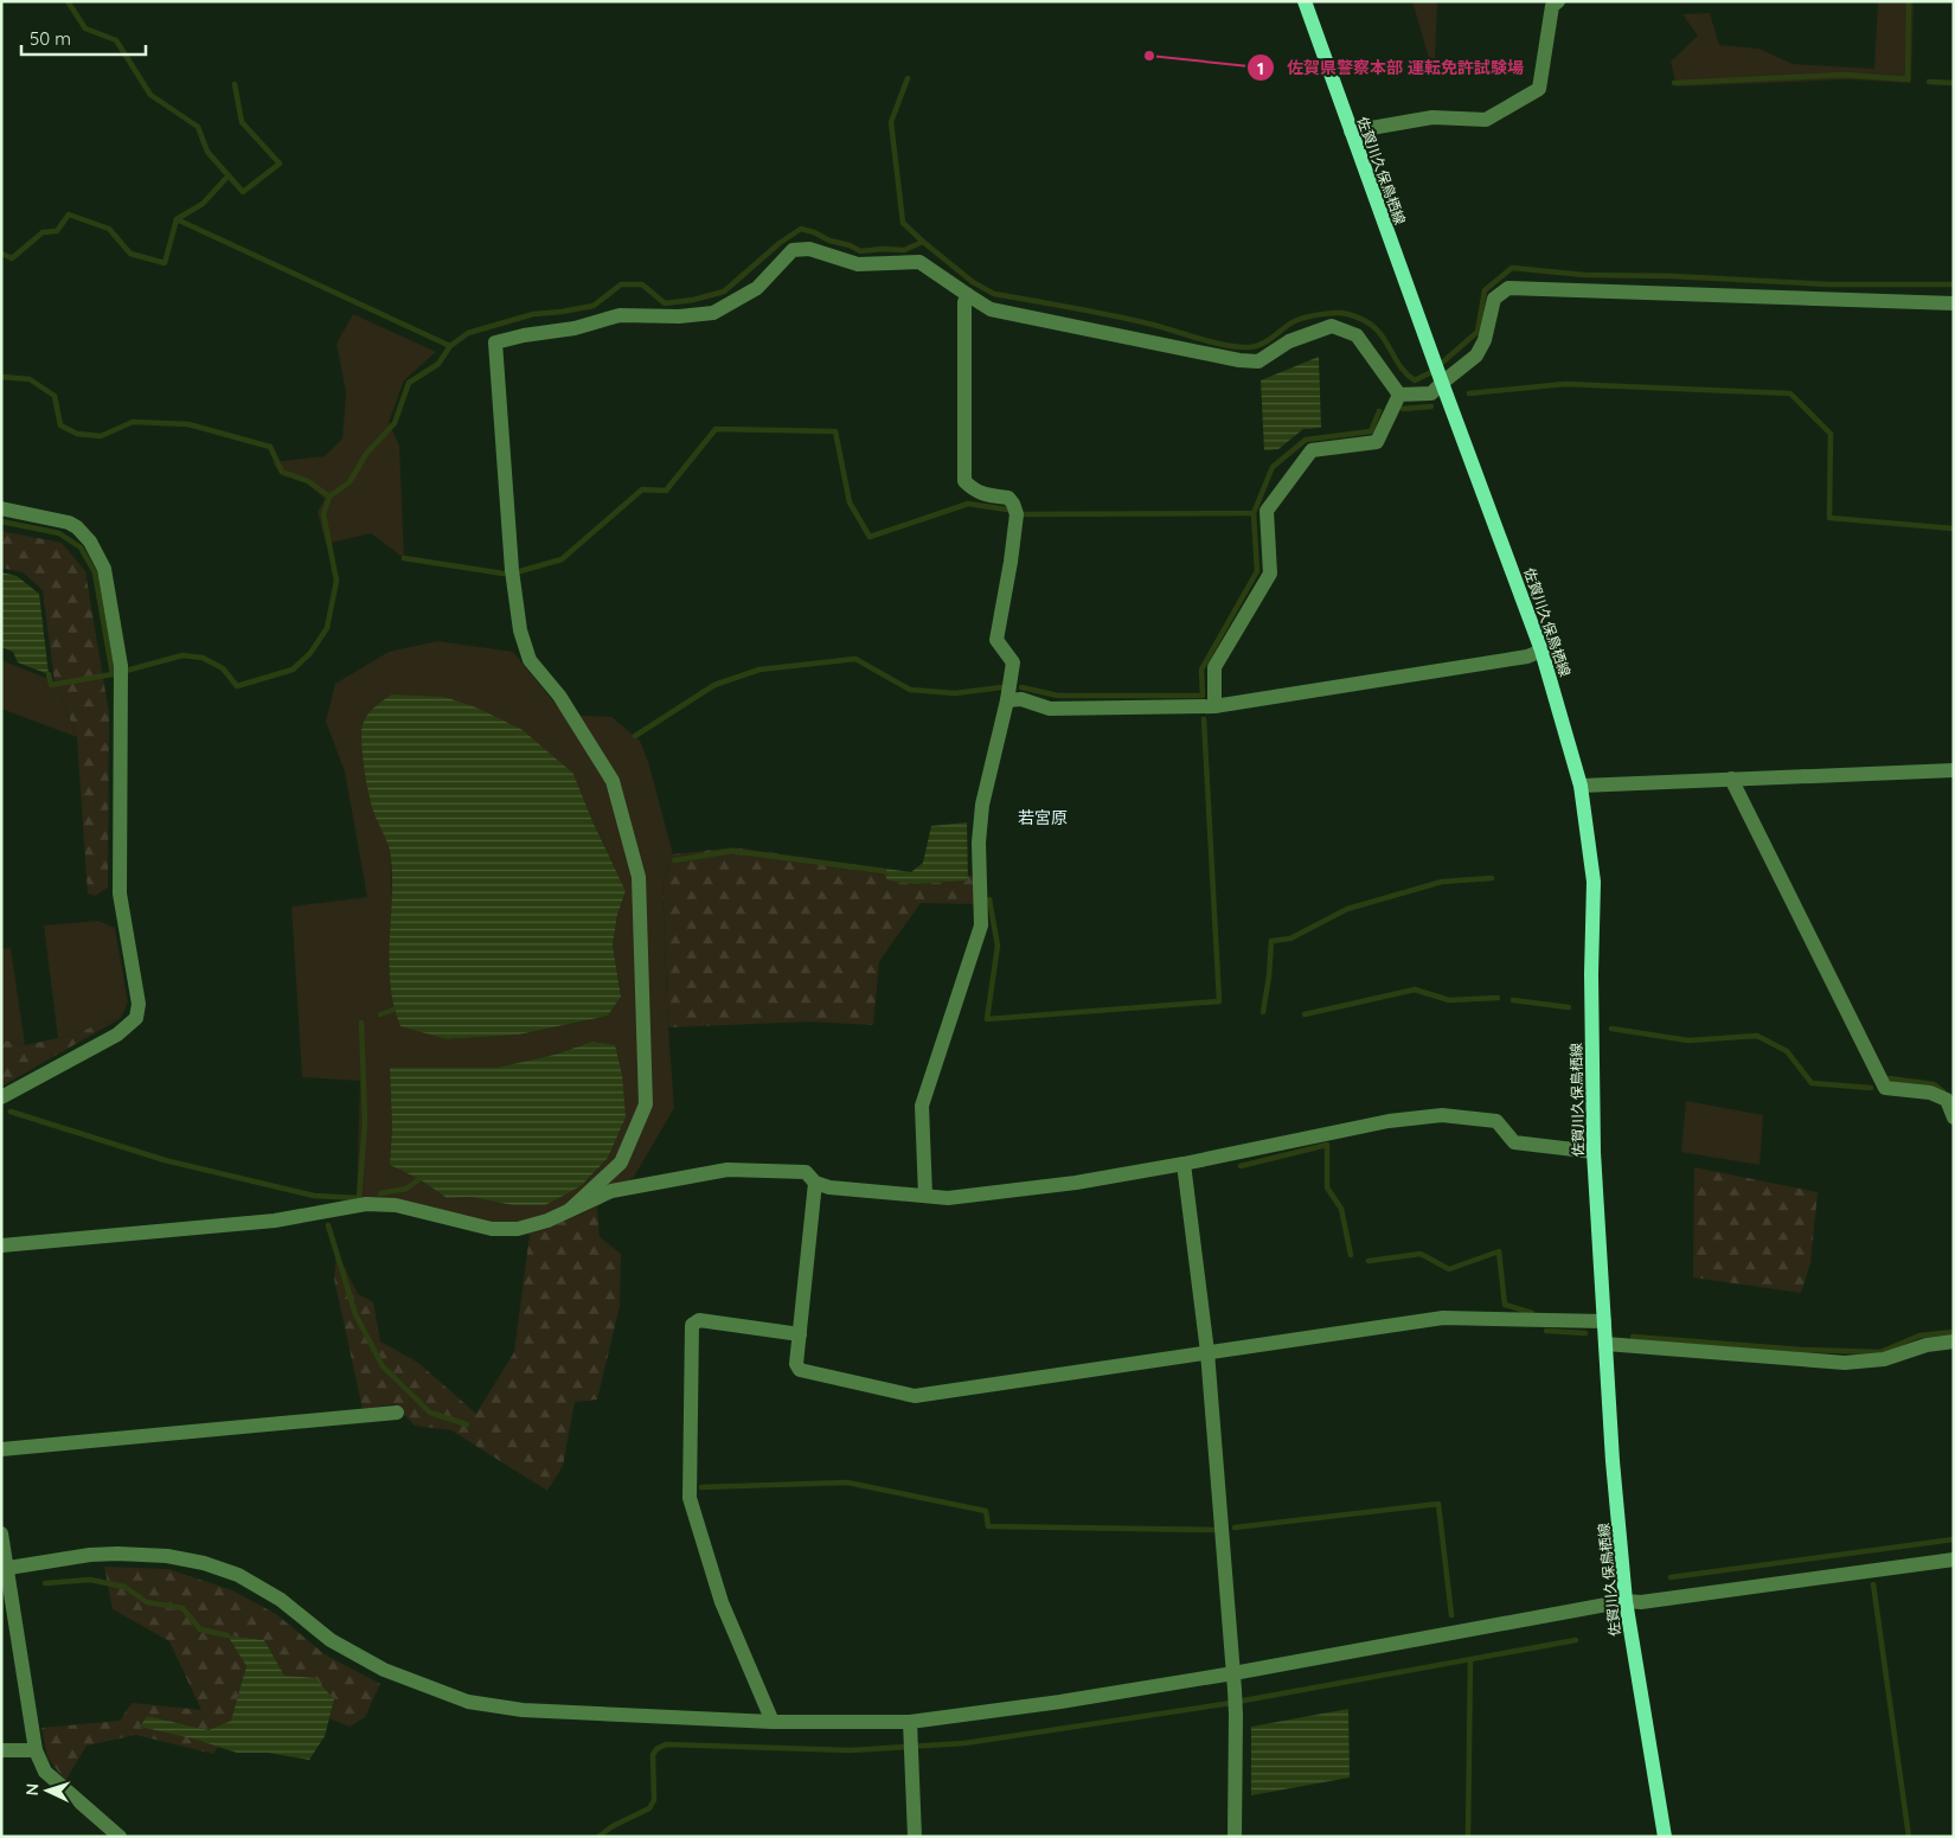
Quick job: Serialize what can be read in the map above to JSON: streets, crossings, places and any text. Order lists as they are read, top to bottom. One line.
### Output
{"streets":{"main road":["佐賀川久保鳥栖線"]},"districts":["若宮原"],"places":["佐賀県警察本部 運転免許試験場"],"scale_bar":"50 m","north":"left"}
